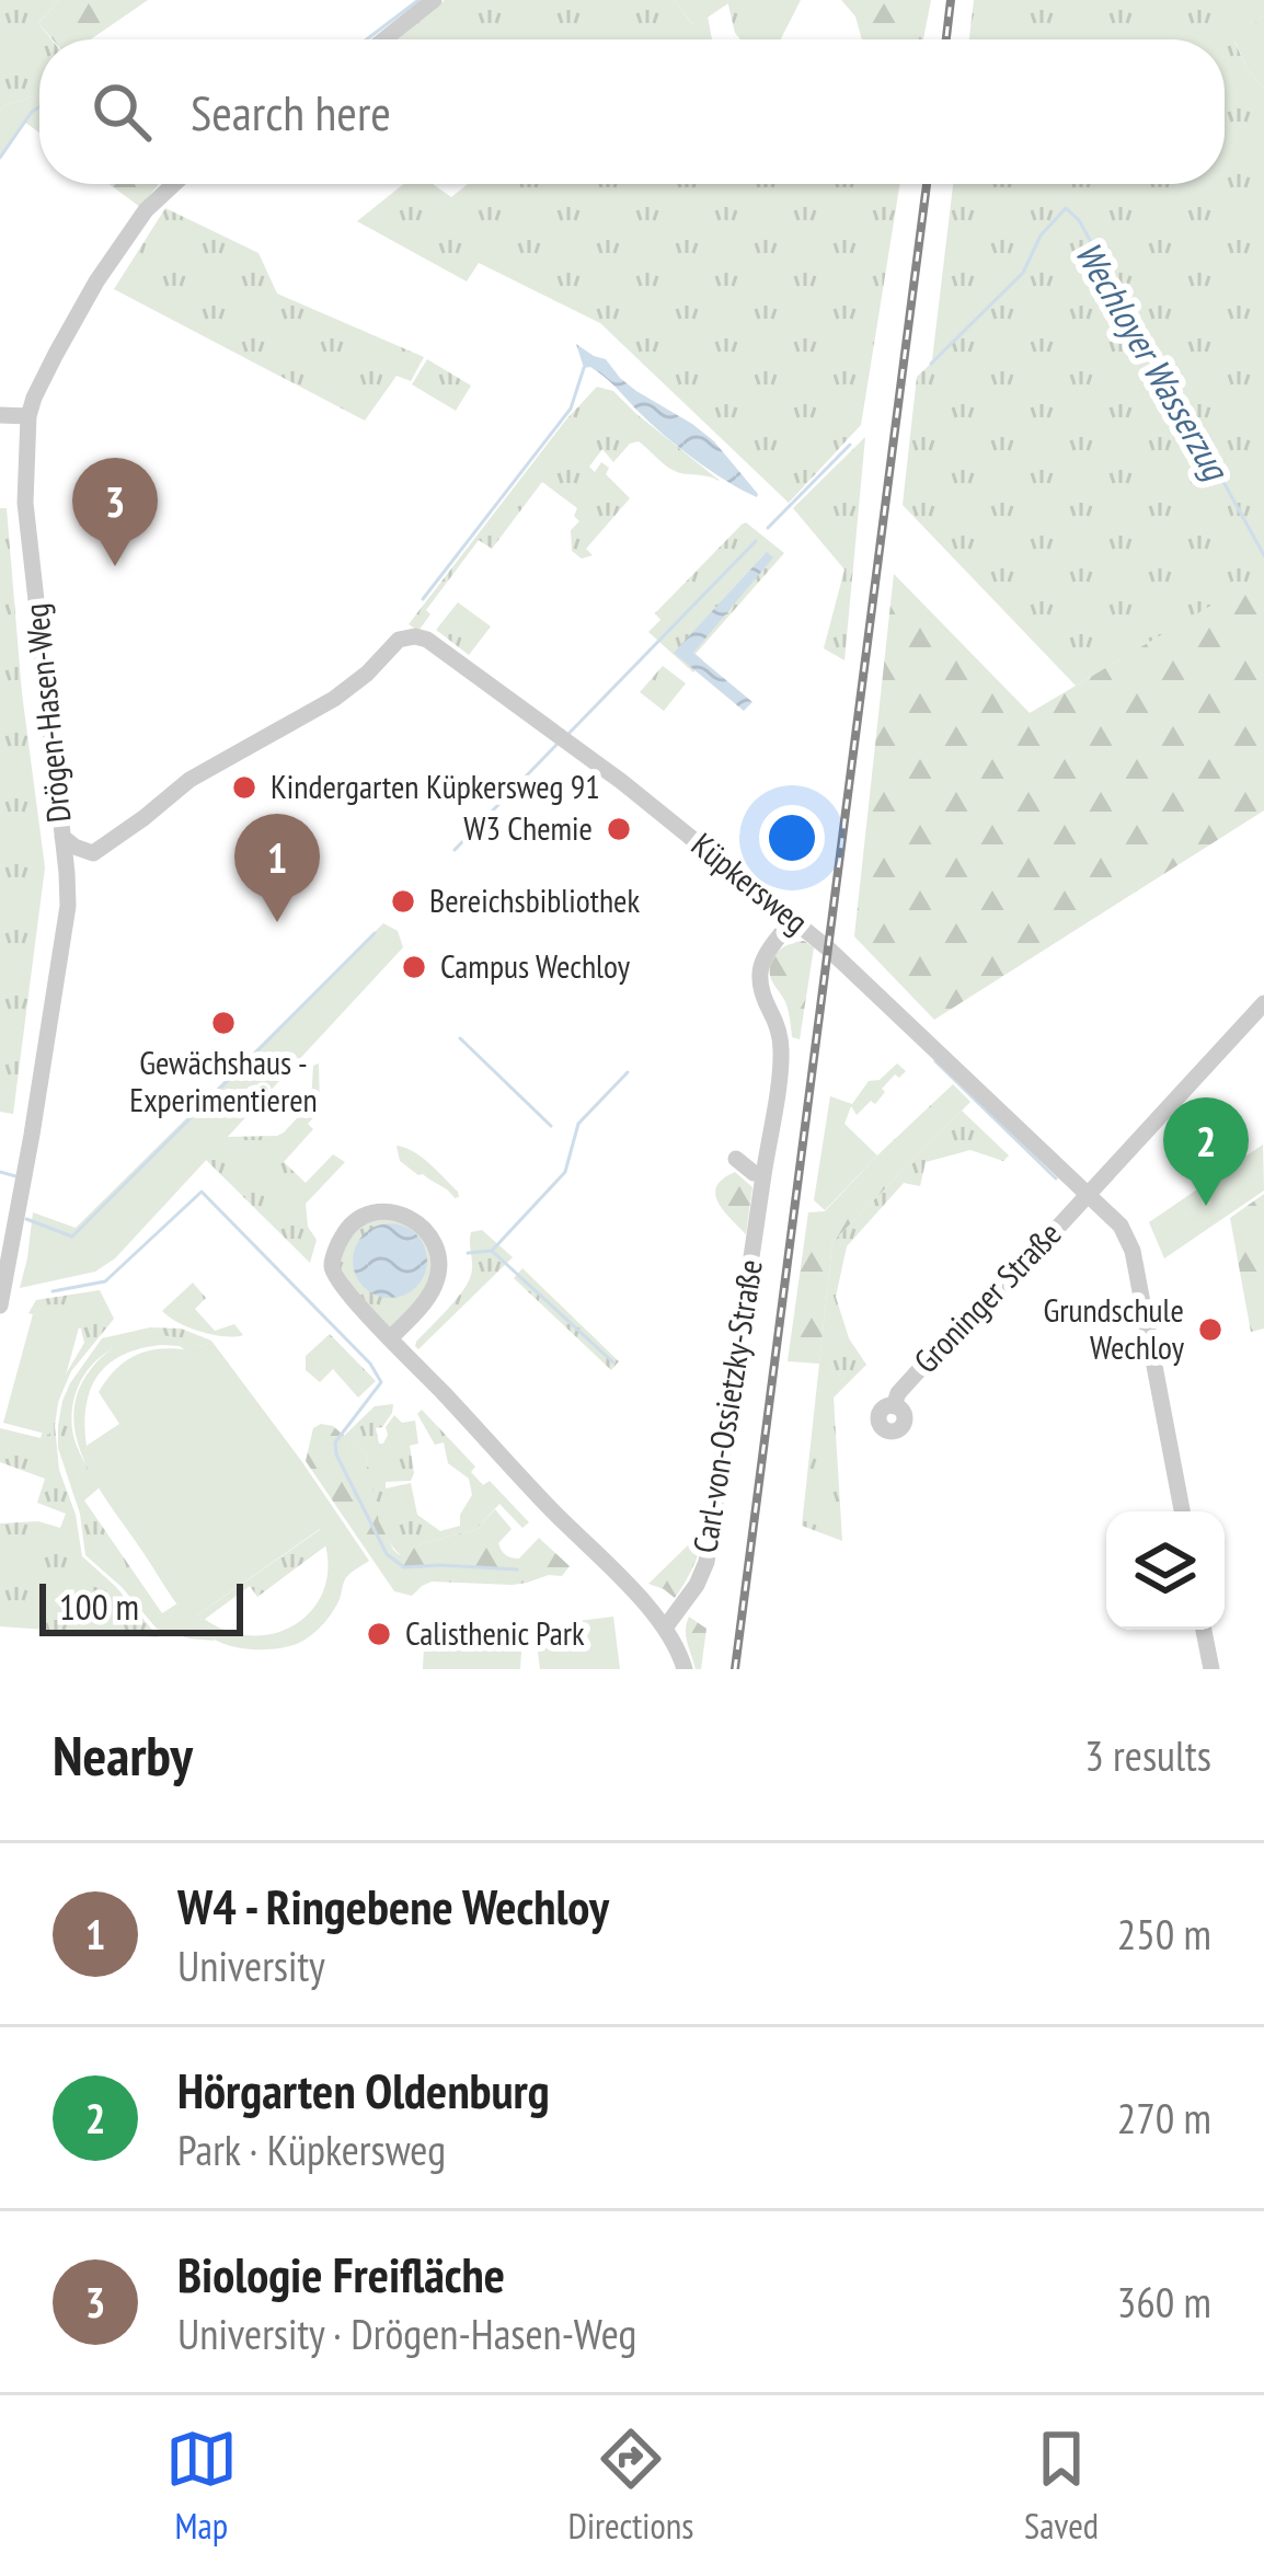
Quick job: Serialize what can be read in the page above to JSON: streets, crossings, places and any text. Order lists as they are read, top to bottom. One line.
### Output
{"streets":{"street":["Drögen-Hasen-Weg","Küpkersweg","Groninger Straße","Carl-von-Ossietzky-Straße"]},"crossings":[["Drögen-Hasen-Weg","Küpkersweg"],["Küpkersweg","Groninger Straße"],["Küpkersweg","Carl-von-Ossietzky-Straße"]],"water":["Wechloyer Wasserzug"],"places":["Kindergarten Küpkersweg 91","W3 Chemie","Bereichsbibliothek","Campus Wechloy","Gewächshaus - Experimentieren","Grundschule Wechloy","Calisthenic Park"],"scale_bar":"100 m","page":{"search":"Search here","pins":["3","1","2"],"scale":"100 m","heading":["Nearby","3 results"],"list":[{"mark":"1","name":"W4 - Ringebene Wechloy","note":"University","value":"250 m"},{"mark":"2","name":"Hörgarten Oldenburg","note":"Park · Küpkersweg","value":"270 m"},{"mark":"3","name":"Biologie Freifläche","note":"University · Drögen-Hasen-Weg","value":"360 m"}],"nav":["Map","Directions","Saved"]}}
